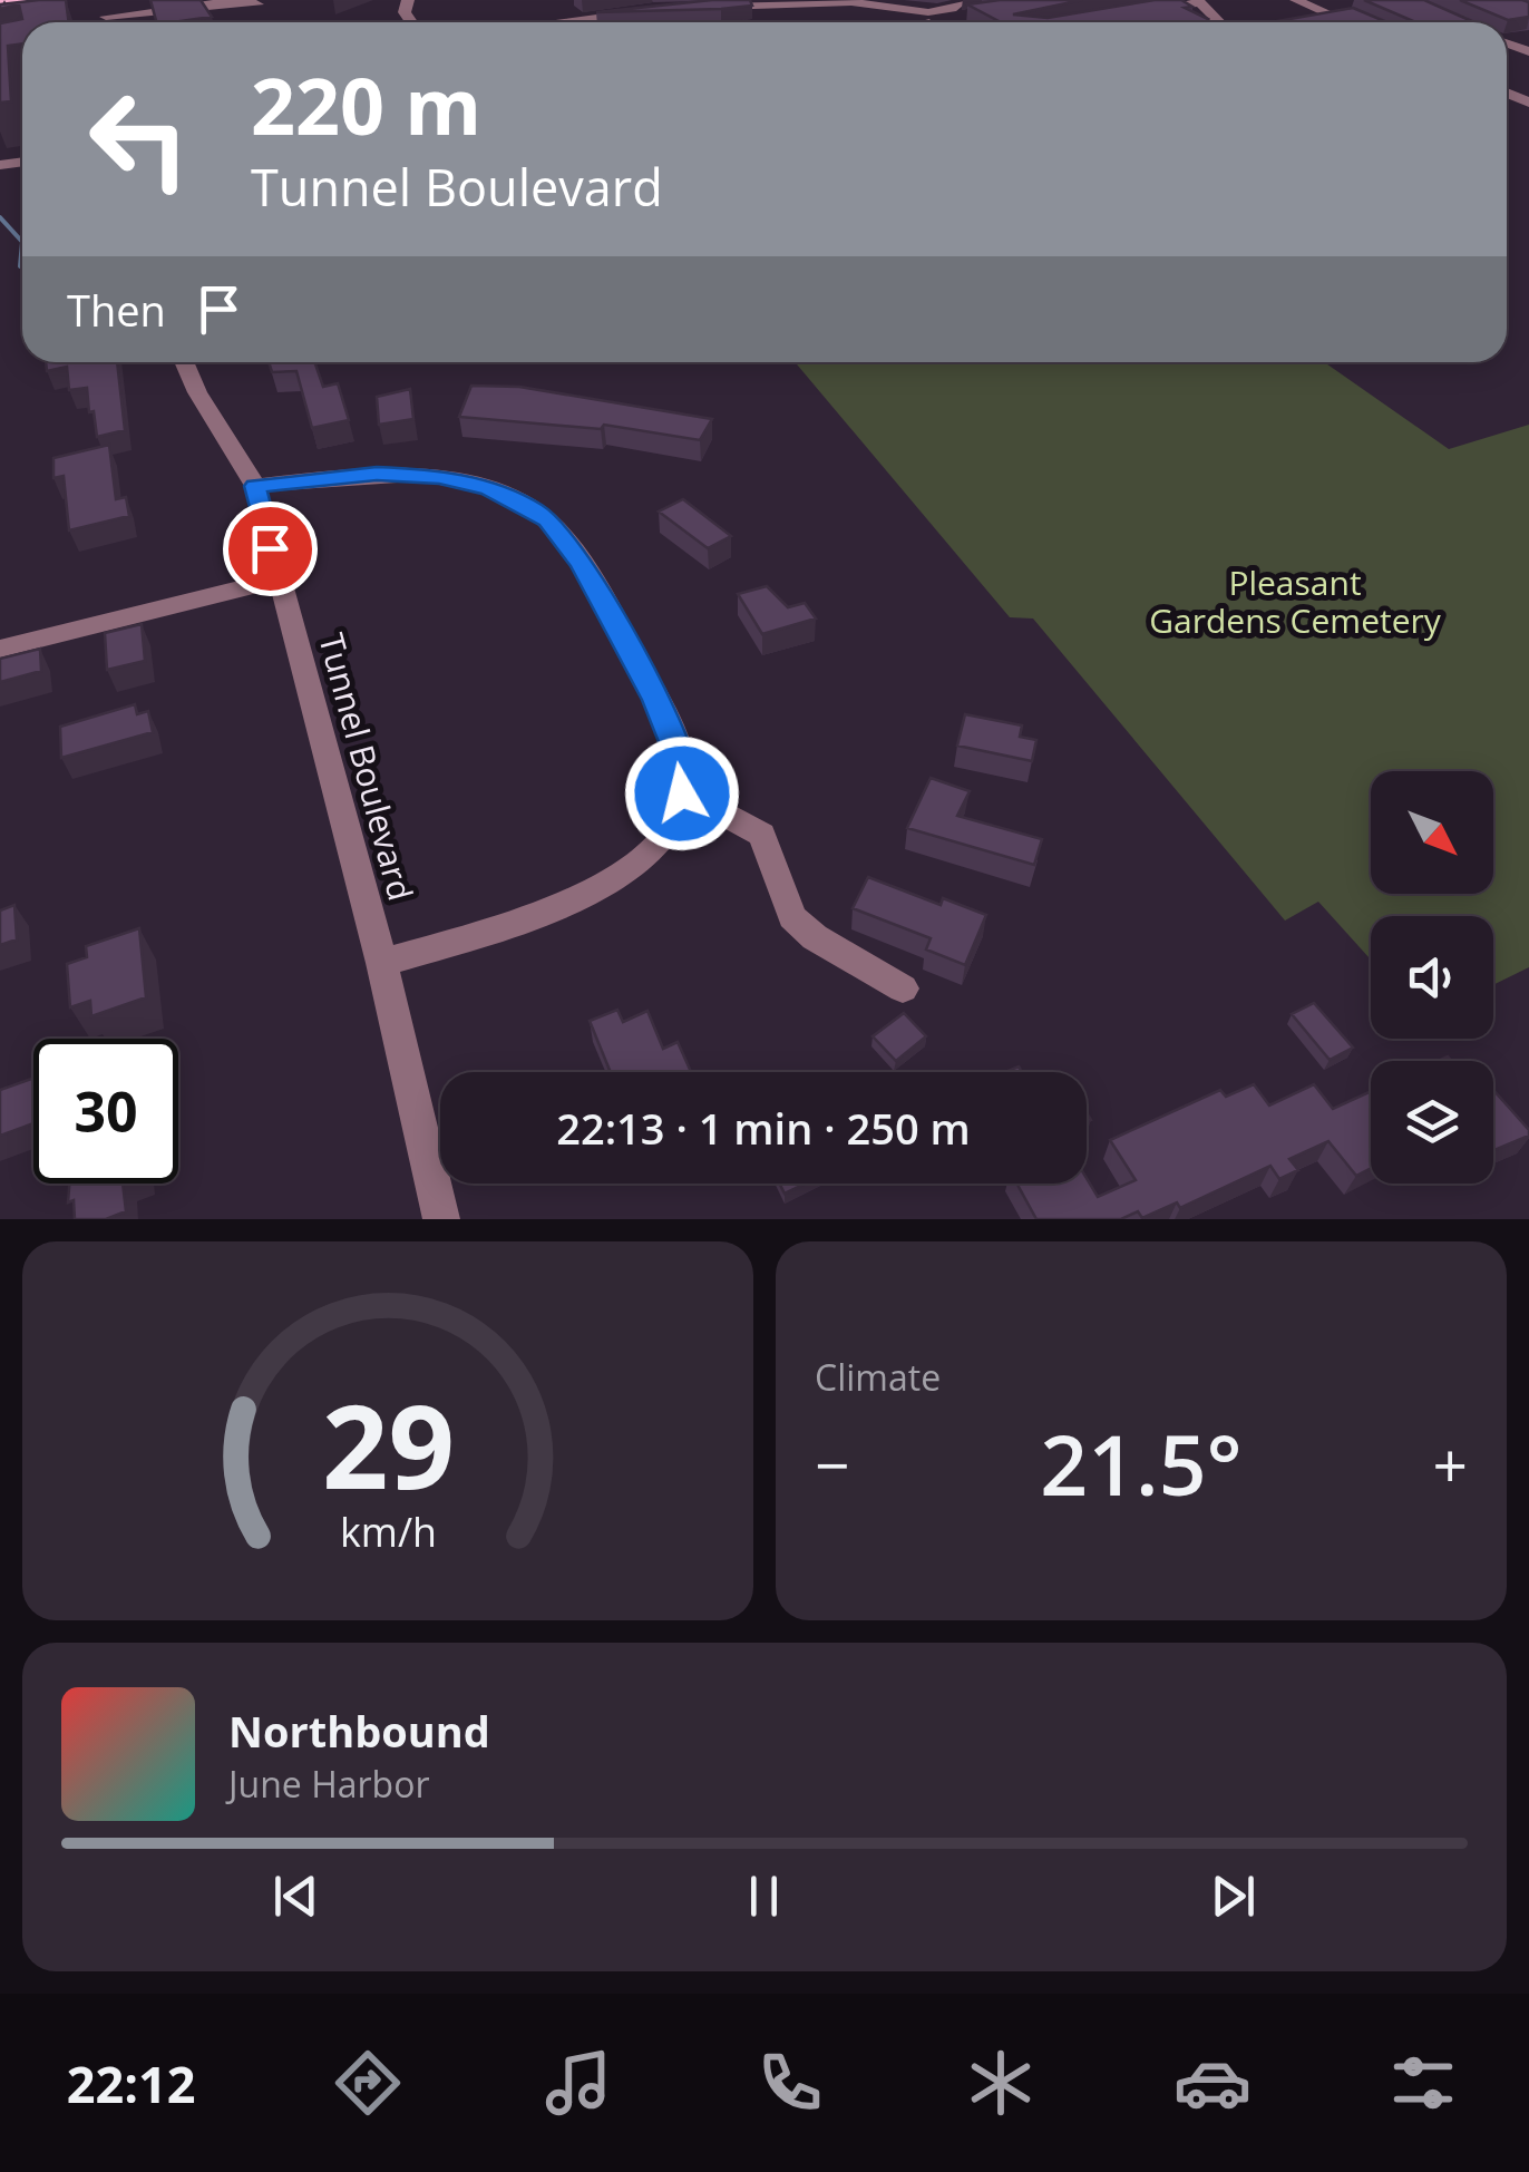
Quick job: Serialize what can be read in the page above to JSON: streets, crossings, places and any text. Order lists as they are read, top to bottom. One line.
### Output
{"streets":{"street":["Tunnel Boulevard"]},"parks":["Pleasant Gardens Cemetery"],"north":"bottom right","page":{"turn":["220 m","Tunnel Boulevard"],"then":"Then","limit":"30","trip":"22:13 · 1 min · 250 m","tile":"Climate","heat":["−","21.5°","+"],"song":["Northbound","June Harbor"],"tabs":"22:12","gauge":["29","km/h"]}}
